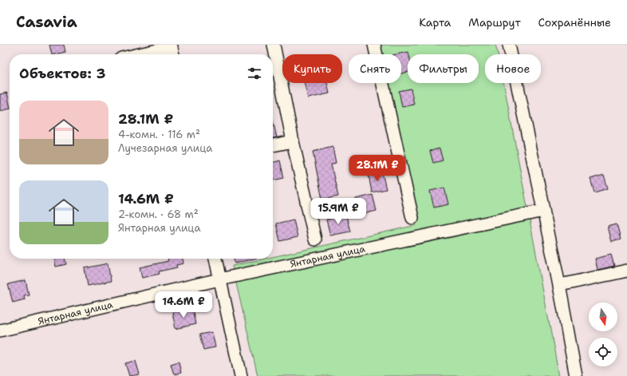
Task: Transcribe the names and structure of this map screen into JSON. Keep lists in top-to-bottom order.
{
  "streets": {
    "street": ["Янтарная улица"]
  },
  "north": "bottom",
  "page": {
    "header": "Casavia",
    "nav": ["Карта", "Маршрут", "Сохранённые"],
    "chip": [
      "Купить",
      "Снять",
      "Фильтры",
      "Новое"
    ],
    "heading": "Объектов: 3",
    "list": [
      {
        "name": "28.1M ₽",
        "note": "4-комн. · 116 m² · Лучезарная улица"
      },
      {
        "name": "14.6M ₽",
        "note": "2-комн. · 68 m² · Янтарная улица"
      }
    ],
    "price": ["28.1M ₽", "15.9M ₽", "14.6M ₽"]
  }
}
